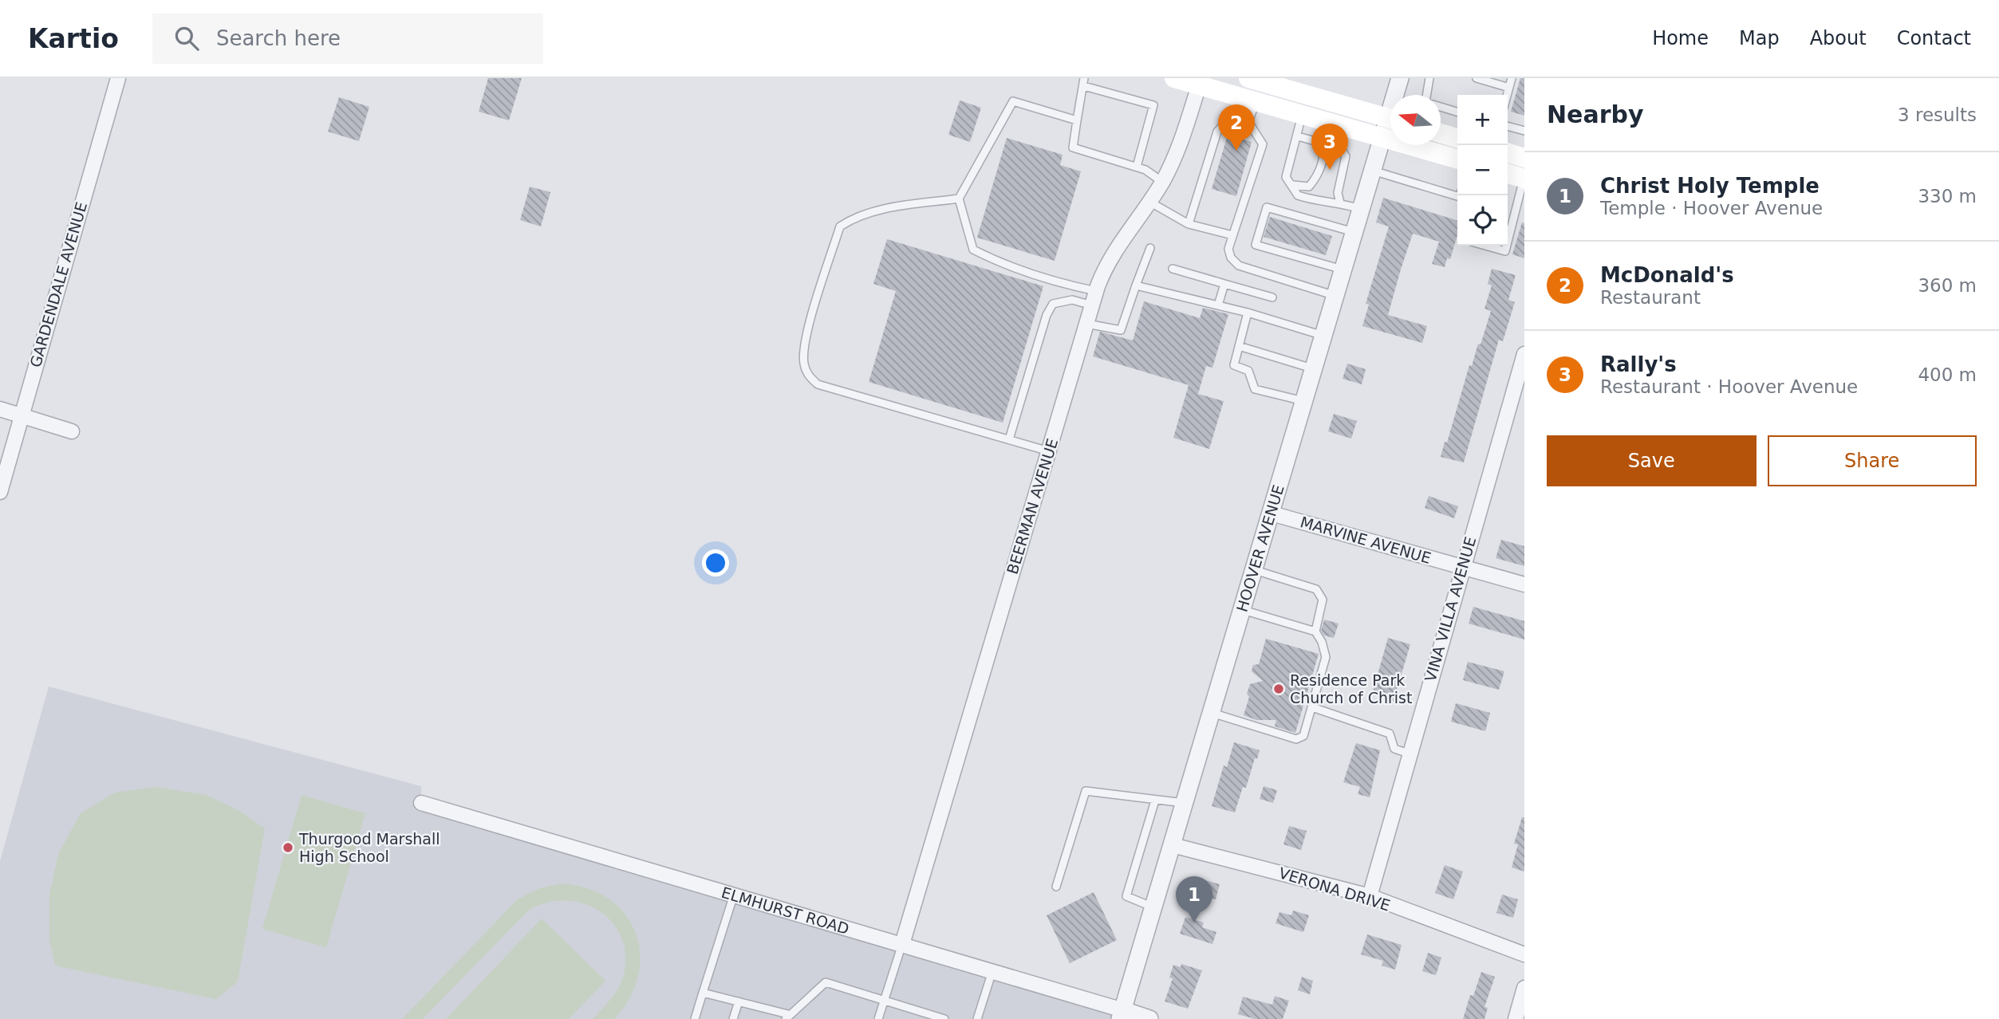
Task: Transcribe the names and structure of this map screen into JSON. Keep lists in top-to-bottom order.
{
  "streets": {
    "street": [
      "GARDENDALE AVENUE",
      "BEERMAN AVENUE",
      "MARVINE AVENUE",
      "HOOVER AVENUE",
      "VINA VILLA AVENUE",
      "VERONA DRIVE",
      "ELMHURST ROAD"
    ]
  },
  "crossings": [
    ["BEERMAN AVENUE", "ELMHURST ROAD"],
    ["MARVINE AVENUE", "HOOVER AVENUE"],
    ["MARVINE AVENUE", "VINA VILLA AVENUE"],
    ["HOOVER AVENUE", "VERONA DRIVE"],
    ["HOOVER AVENUE", "ELMHURST ROAD"],
    ["VINA VILLA AVENUE", "VERONA DRIVE"]
  ],
  "places": ["Residence Park Church of Christ", "Thurgood Marshall High School"],
  "north": "left",
  "page": {
    "header": "Kartio",
    "search": "Search here",
    "nav": [
      "Home",
      "Map",
      "About",
      "Contact"
    ],
    "heading": ["Nearby", "3 results"],
    "map_buttons": ["+", "−"],
    "pins": ["2", "3", "1"],
    "list": [
      {
        "mark": "1",
        "name": "Christ Holy Temple",
        "note": "Temple · Hoover Avenue",
        "value": "330 m"
      },
      {
        "mark": "2",
        "name": "McDonald's",
        "note": "Restaurant",
        "value": "360 m"
      },
      {
        "mark": "3",
        "name": "Rally's",
        "note": "Restaurant · Hoover Avenue",
        "value": "400 m"
      }
    ],
    "buttons": ["Save", "Share"]
  }
}
